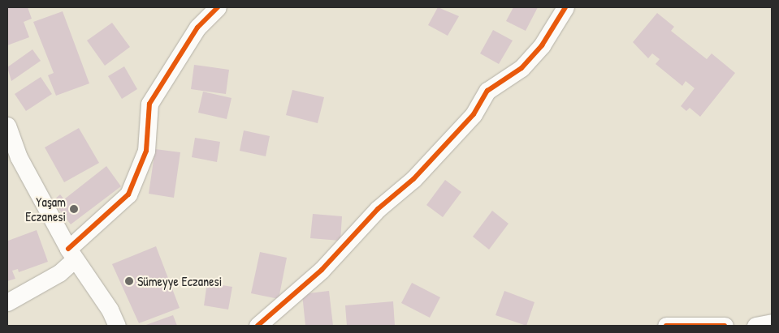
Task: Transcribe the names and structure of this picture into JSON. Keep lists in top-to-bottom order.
{
  "places": ["Yaşam Eczanesi", "Sümeyye Eczanesi"]
}
